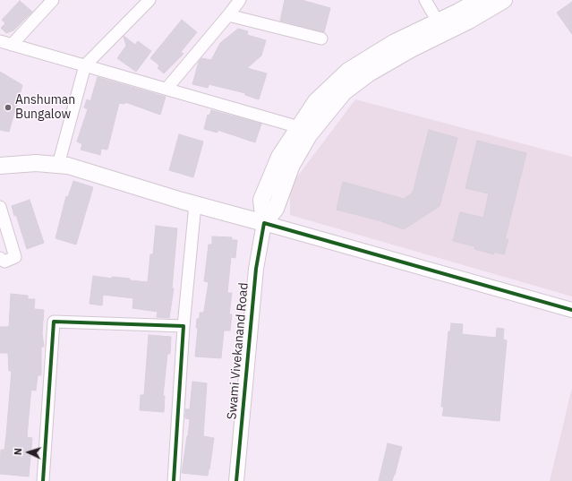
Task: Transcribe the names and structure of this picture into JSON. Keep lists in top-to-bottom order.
{
  "streets": {
    "main road": ["Swami Vivekanand Road"]
  },
  "places": ["Anshuman Bungalow"],
  "north": "left"
}
